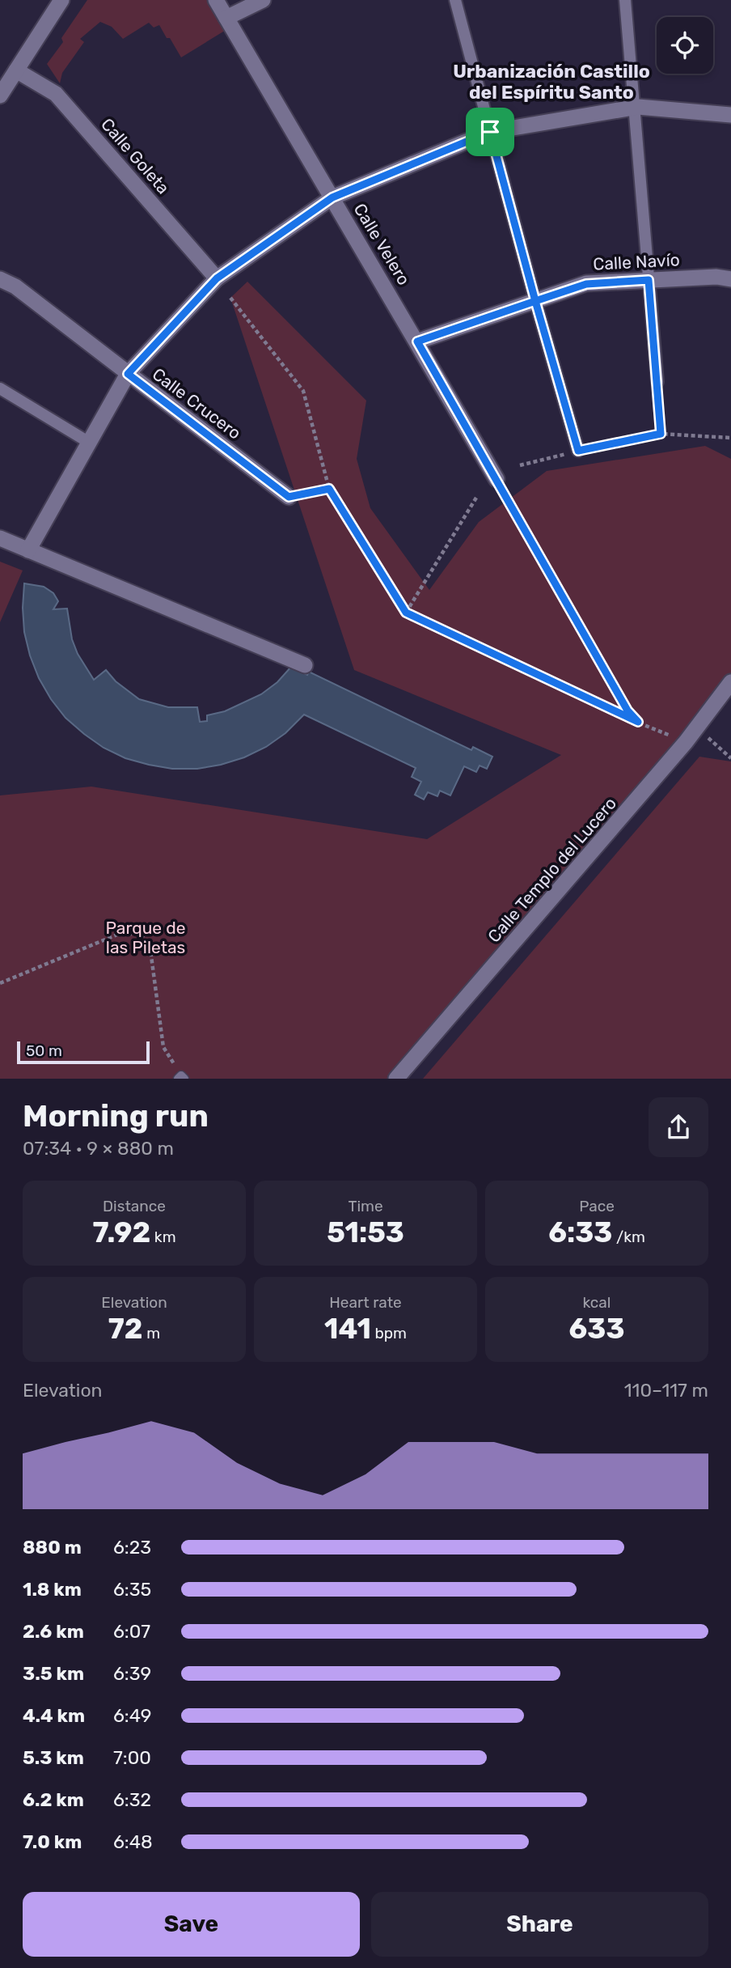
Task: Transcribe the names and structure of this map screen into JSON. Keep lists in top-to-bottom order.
{
  "streets": {
    "street": [
      "Calle Goleta",
      "Calle Velero",
      "Calle Navío",
      "Calle Crucero",
      "Calle Templo del Lucero"
    ]
  },
  "crossings": [
    ["Calle Velero", "Calle Navío"]
  ],
  "districts": ["Urbanización Castillo del Espíritu Santo"],
  "parks": ["Parque de las Piletas"],
  "scale_bar": "50 m",
  "page": {
    "scale": "50 m",
    "heading": ["Morning run", "07:34 · 9 × 880 m"],
    "stats": [
      ["Distance", "7.92 km"],
      ["Time", "51:53"],
      ["Pace", "6:33 /km"],
      ["Elevation", "72 m"],
      ["Heart rate", "141 bpm"],
      ["kcal", "633"]
    ],
    "chart": ["Elevation", "110–117 m"],
    "list": [
      {
        "name": "880 m",
        "note": "6:23"
      },
      {
        "name": "1.8 km",
        "note": "6:35"
      },
      {
        "name": "2.6 km",
        "note": "6:07"
      },
      {
        "name": "3.5 km",
        "note": "6:39"
      },
      {
        "name": "4.4 km",
        "note": "6:49"
      },
      {
        "name": "5.3 km",
        "note": "7:00"
      },
      {
        "name": "6.2 km",
        "note": "6:32"
      },
      {
        "name": "7.0 km",
        "note": "6:48"
      }
    ],
    "buttons": ["Save", "Share"]
  }
}
